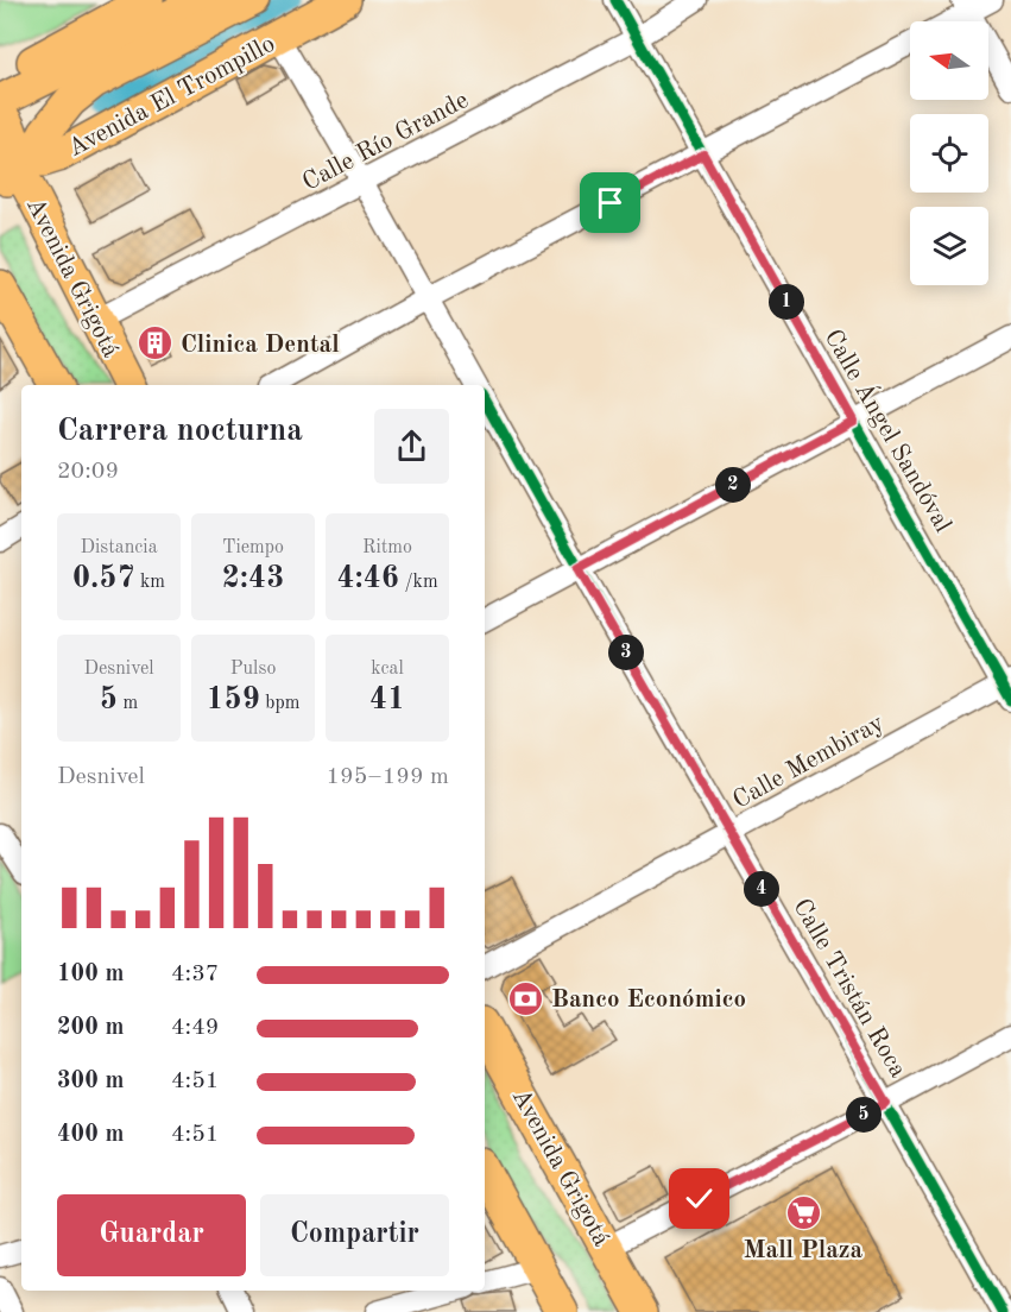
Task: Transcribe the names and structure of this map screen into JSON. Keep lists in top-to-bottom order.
{
  "streets": {
    "main road": ["Avenida El Trompillo", "Avenida Grigotá"],
    "street": [
      "Calle Río Grande",
      "Calle Ángel Sandóval",
      "Calle Membiray",
      "Calle Tristán Roca"
    ]
  },
  "crossings": [
    ["Avenida El Trompillo", "Avenida Grigotá"],
    ["Calle Río Grande", "Avenida Grigotá"],
    ["Calle Río Grande", "Calle Ángel Sandóval"],
    ["Calle Ángel Sandóval", "Calle Membiray"],
    ["Calle Membiray", "Calle Tristán Roca"]
  ],
  "places": {
    "building": ["Clinica Dental"],
    "bank": ["Banco Económico"],
    "supermarket": ["Mall Plaza"]
  },
  "north": "left",
  "page": {
    "pins": [
      "1",
      "2",
      "3",
      "4",
      "5"
    ],
    "heading": ["Carrera nocturna", "20:09"],
    "stats": [
      ["Distancia", "0.57 km"],
      ["Tiempo", "2:43"],
      ["Ritmo", "4:46 /km"],
      ["Desnivel", "5 m"],
      ["Pulso", "159 bpm"],
      ["kcal", "41"]
    ],
    "chart": ["Desnivel", "195–199 m"],
    "list": [
      {
        "name": "100 m",
        "note": "4:37"
      },
      {
        "name": "200 m",
        "note": "4:49"
      },
      {
        "name": "300 m",
        "note": "4:51"
      },
      {
        "name": "400 m",
        "note": "4:51"
      }
    ],
    "buttons": ["Guardar", "Compartir"]
  }
}
